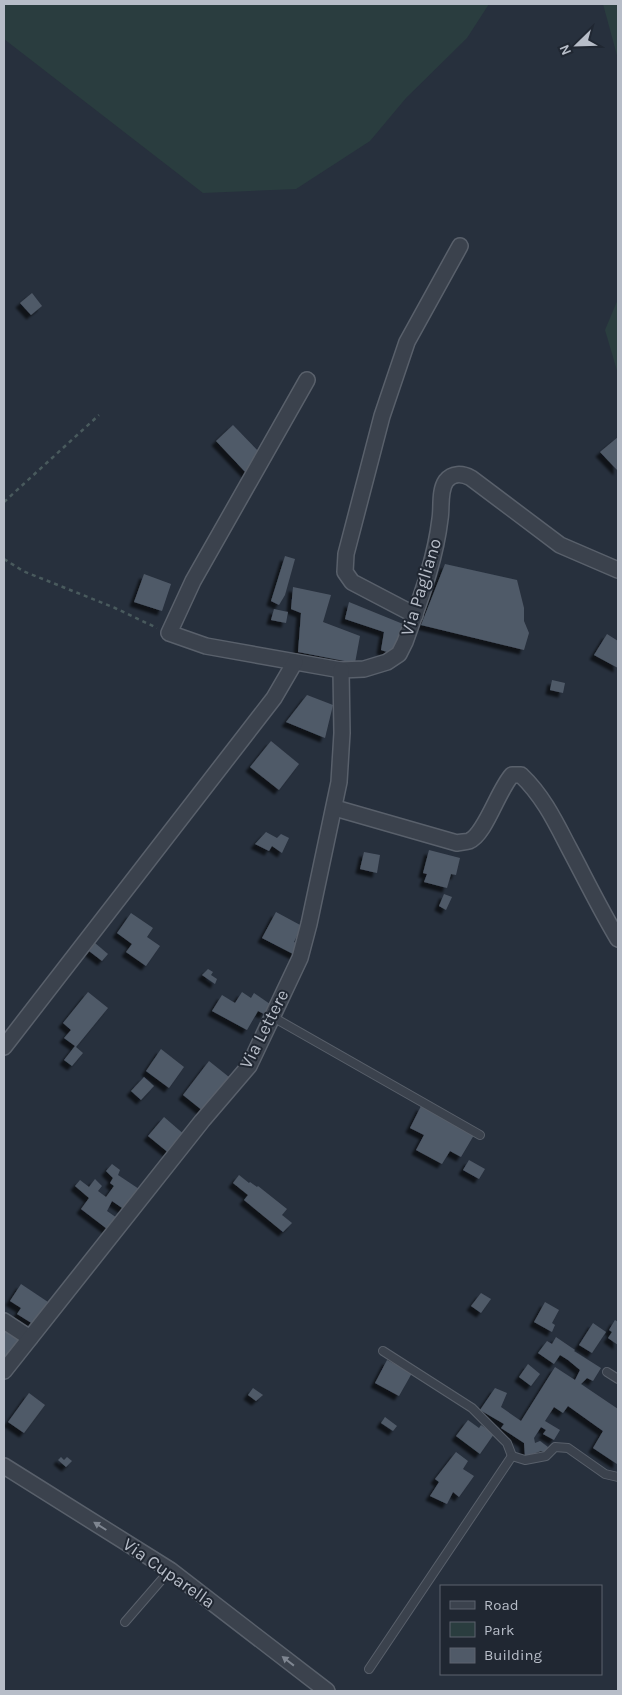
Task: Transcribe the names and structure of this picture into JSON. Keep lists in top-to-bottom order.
{
  "streets": {
    "street": ["Via Pagliano", "Via Lettere", "Via Cuparella"]
  },
  "crossings": [
    ["Via Pagliano", "Via Lettere"]
  ],
  "one_way": ["Via Cuparella"],
  "legend": ["Road", "Park", "Building"],
  "north": "bottom left"
}
